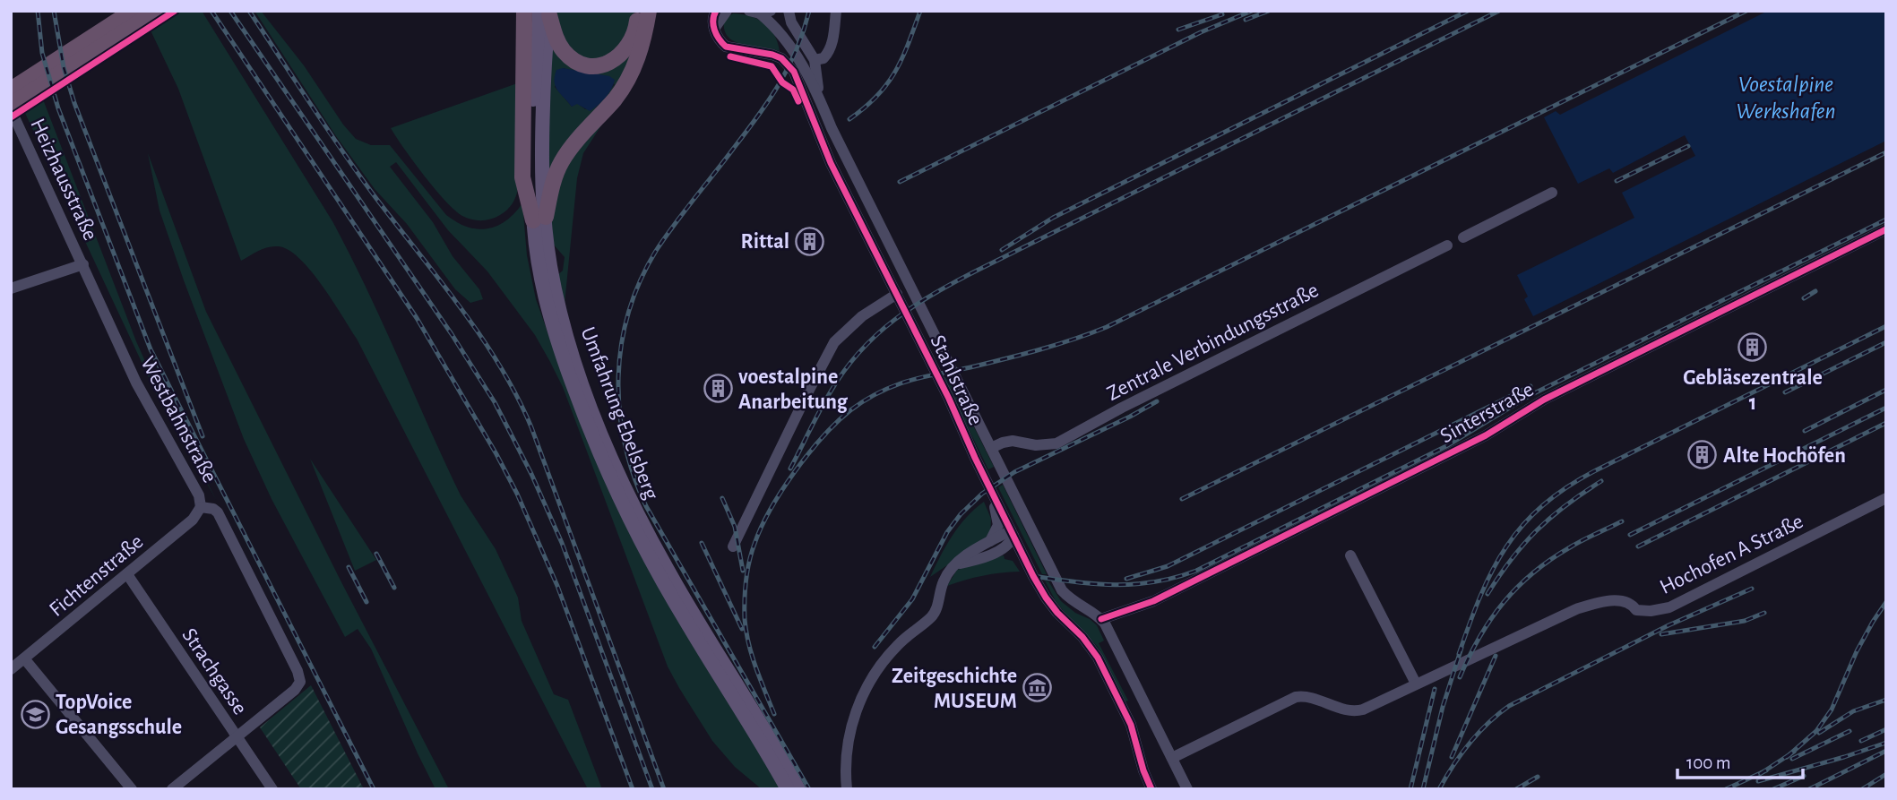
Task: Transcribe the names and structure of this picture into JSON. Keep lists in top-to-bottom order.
{
  "streets": {
    "main road": ["Umfahrung Ebelsberg"],
    "street": [
      "Heizhausstraße",
      "Zentrale Verbindungsstraße",
      "Stahlstraße",
      "Sinterstraße",
      "Westbahnstraße",
      "Hochofen A Straße",
      "Fichtenstraße",
      "Strachgasse"
    ]
  },
  "crossings": [
    ["Heizhausstraße", "Westbahnstraße"],
    ["Westbahnstraße", "Fichtenstraße"],
    ["Westbahnstraße", "Strachgasse"],
    ["Fichtenstraße", "Strachgasse"]
  ],
  "water": ["Voestalpine Werkshafen"],
  "places": {
    "building": [
      "Rittal",
      "Gebläsezentrale 1",
      "voestalpine Anarbeitung",
      "Alte Hochöfen"
    ],
    "museum": ["Zeitgeschichte MUSEUM"],
    "school or university": ["TopVoice Gesangsschule"]
  },
  "scale_bar": "100 m"
}
